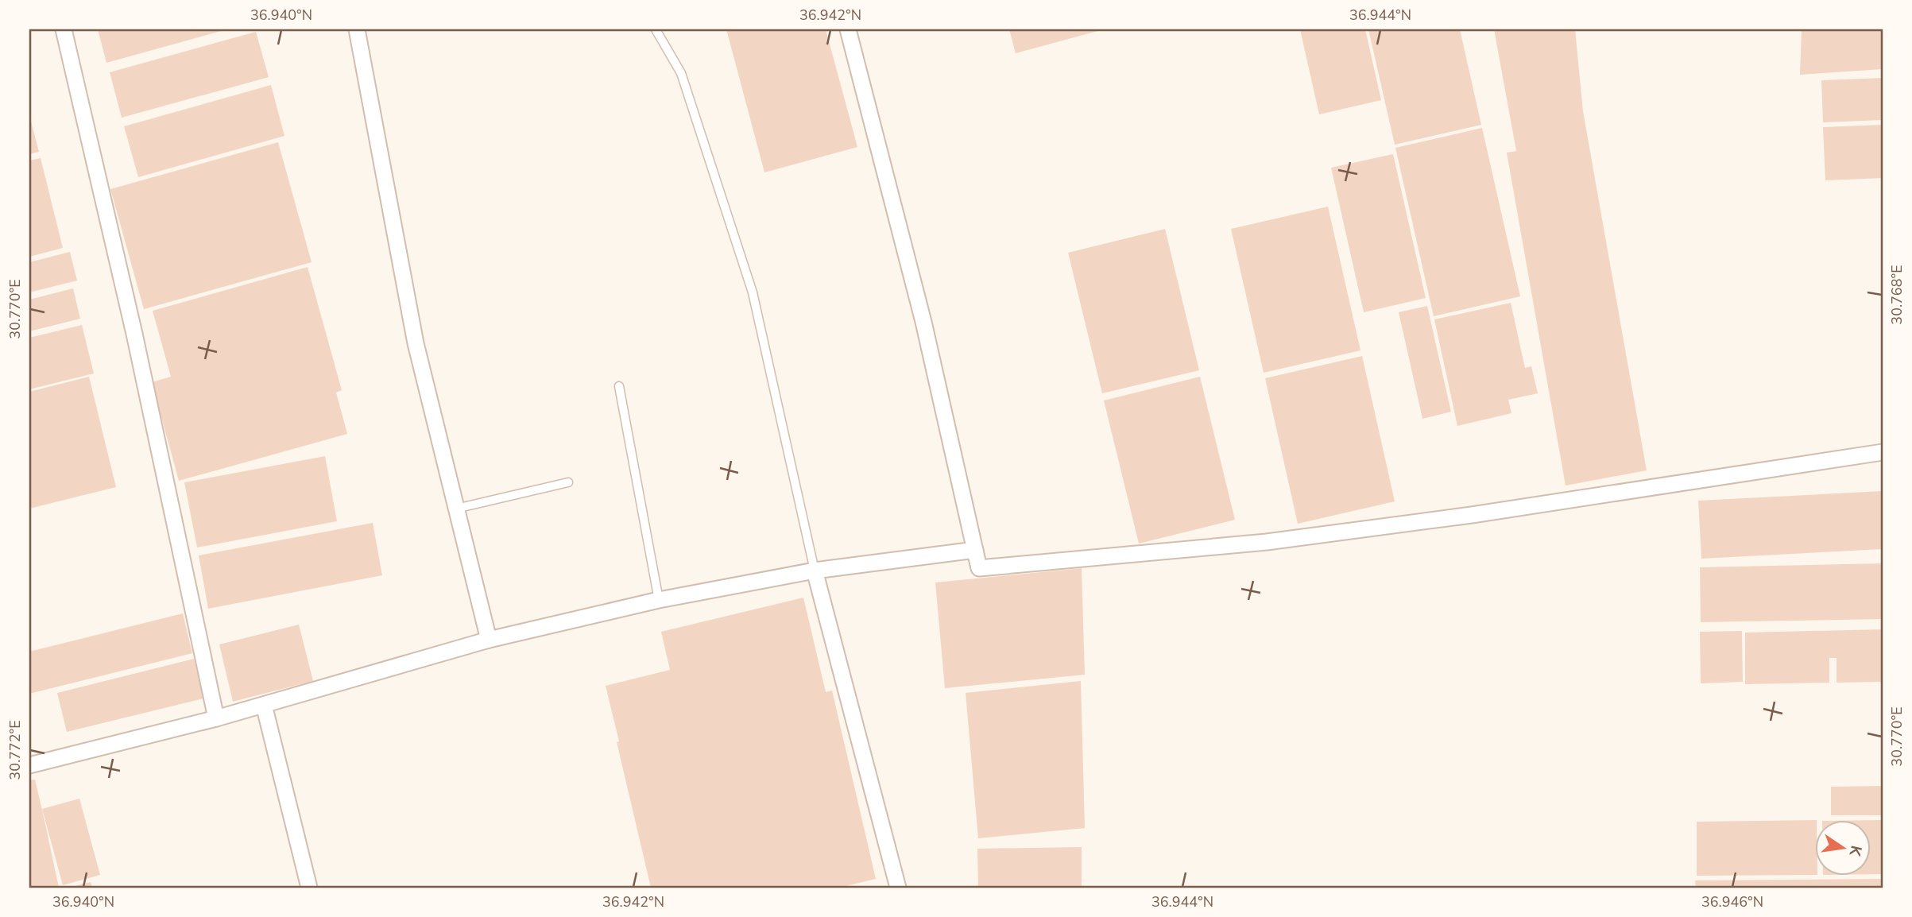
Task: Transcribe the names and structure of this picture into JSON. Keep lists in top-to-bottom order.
{
  "north": "right",
  "coordinates": [
    "36.940°N",
    "36.942°N",
    "36.944°N",
    "30.768°E",
    "30.770°E",
    "30.772°E",
    "36.946°N"
  ]
}
